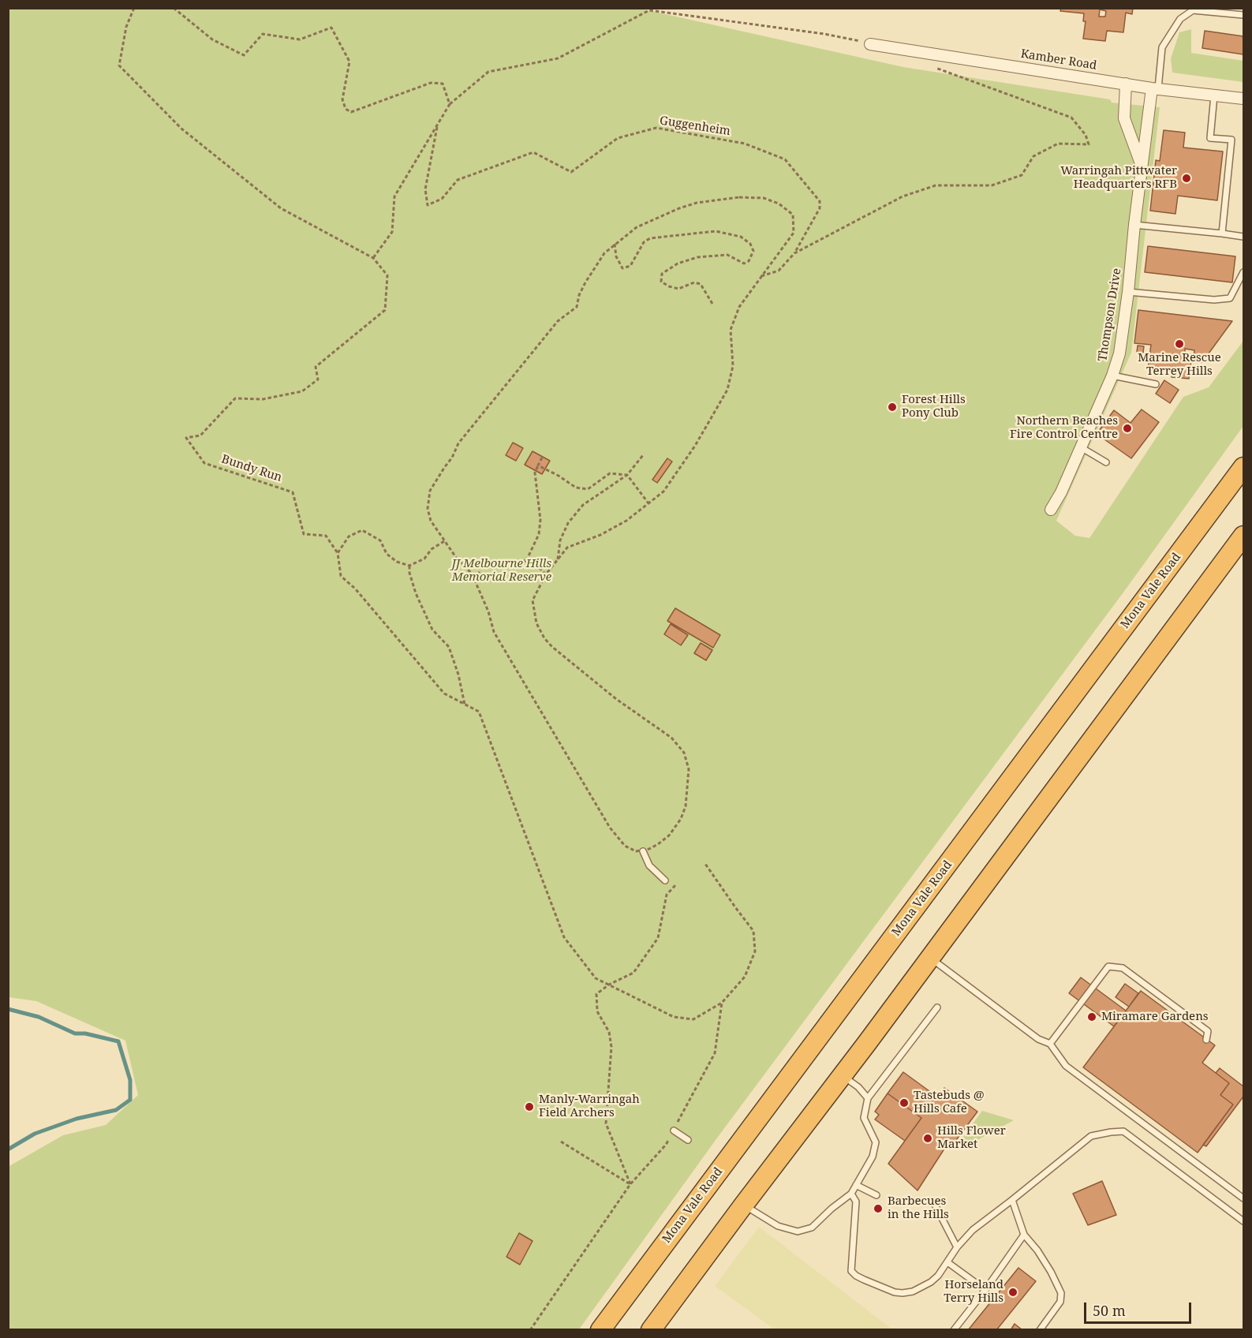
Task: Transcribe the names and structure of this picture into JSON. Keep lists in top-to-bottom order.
{
  "streets": {
    "highway": ["Mona Vale Road"],
    "street": ["Kamber Road", "Thompson Drive"],
    "path": ["Guggenheim", "Bundy Run"]
  },
  "crossings": [
    ["Kamber Road", "Thompson Drive"]
  ],
  "parks": ["JJ Melbourne Hills Memorial Reserve"],
  "places": [
    "Warringah Pittwater Headquarters RFB",
    "Marine Rescue Terrey Hills",
    "Forest Hills Pony Club",
    "Northern Beaches Fire Control Centre",
    "Miramare Gardens",
    "Tastebuds @ Hills Cafe",
    "Manly-Warringah Field Archers",
    "Hills Flower Market",
    "Barbecues in the Hills",
    "Horseland Terry Hills"
  ],
  "scale_bar": "50 m"
}
